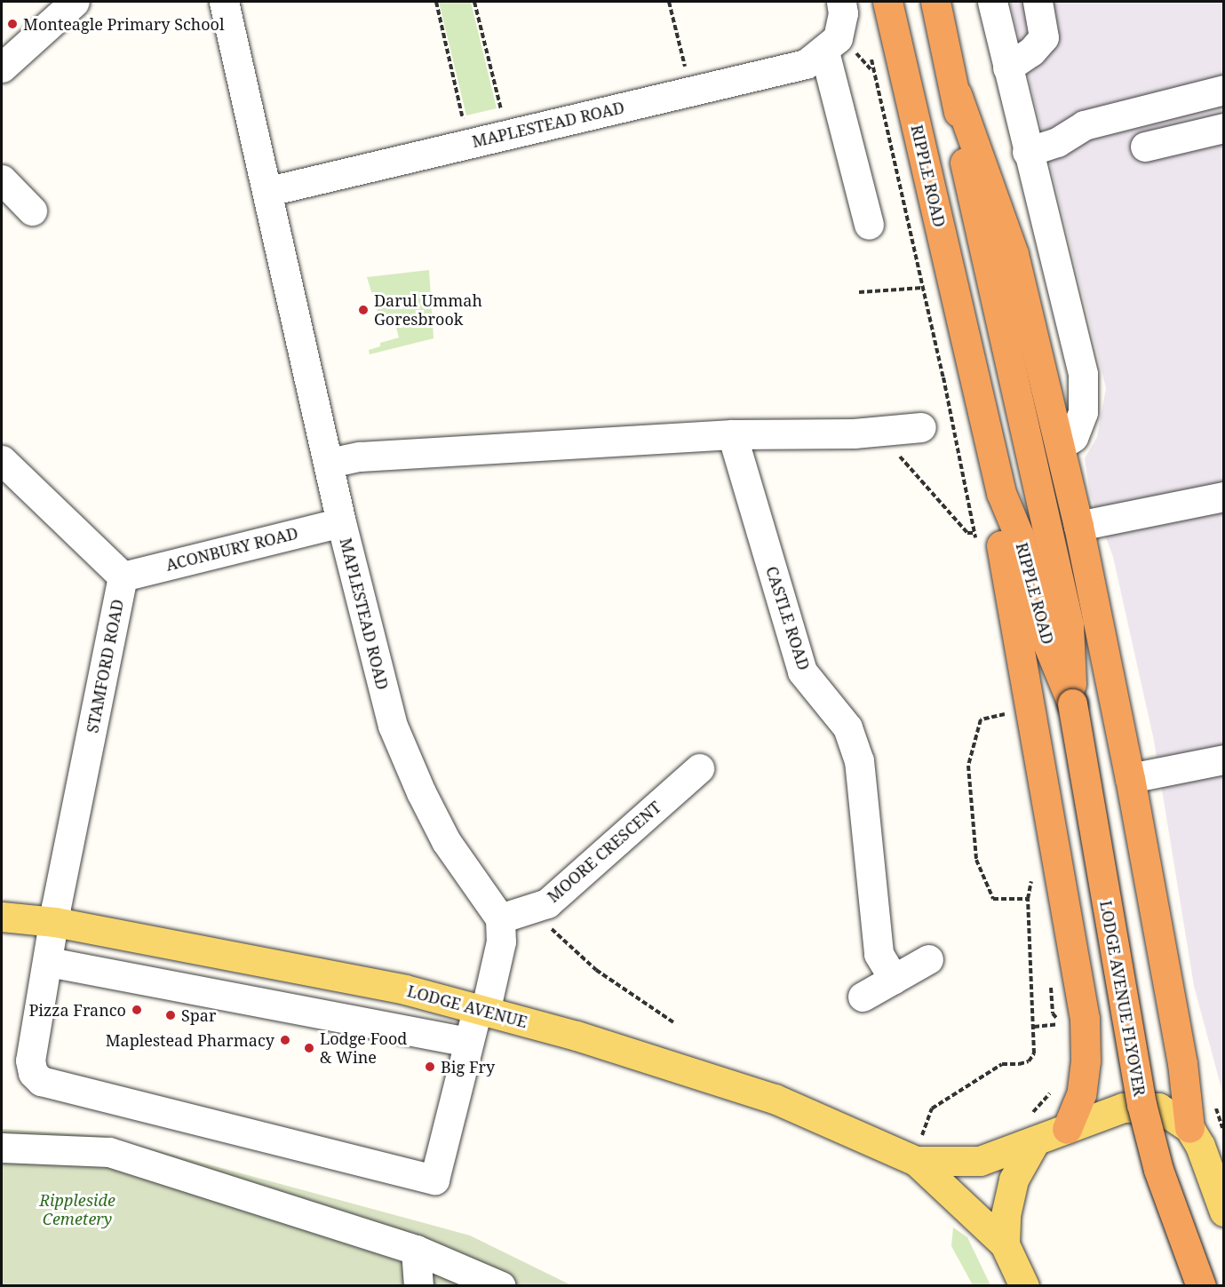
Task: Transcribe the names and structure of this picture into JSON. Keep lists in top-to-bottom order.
{
  "streets": {
    "highway": ["RIPPLE ROAD", "LODGE AVENUE FLYOVER"],
    "main road": ["LODGE AVENUE"],
    "street": [
      "MAPLESTEAD ROAD",
      "ACONBURY ROAD",
      "CASTLE ROAD",
      "STAMFORD ROAD",
      "MOORE CRESCENT"
    ]
  },
  "crossings": [
    ["MAPLESTEAD ROAD", "ACONBURY ROAD"],
    ["MAPLESTEAD ROAD", "MOORE CRESCENT"],
    ["RIPPLE ROAD", "LODGE AVENUE FLYOVER"],
    ["ACONBURY ROAD", "STAMFORD ROAD"],
    ["STAMFORD ROAD", "LODGE AVENUE"]
  ],
  "parks": ["Rippleside Cemetery"],
  "places": [
    "Monteagle Primary School",
    "Darul Ummah Goresbrook",
    "Pizza Franco",
    "Spar",
    "Maplestead Pharmacy",
    "Lodge Food & Wine",
    "Big Fry"
  ]
}
